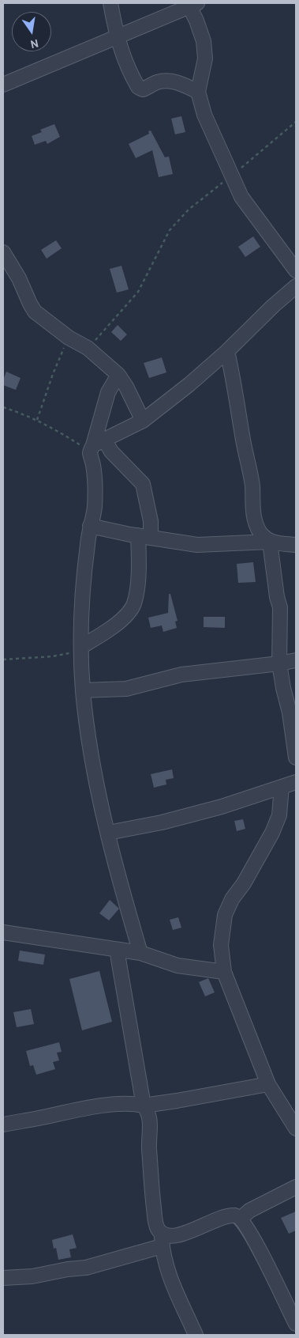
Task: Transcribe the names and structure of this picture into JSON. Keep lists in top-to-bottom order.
{
  "north": "bottom"
}
